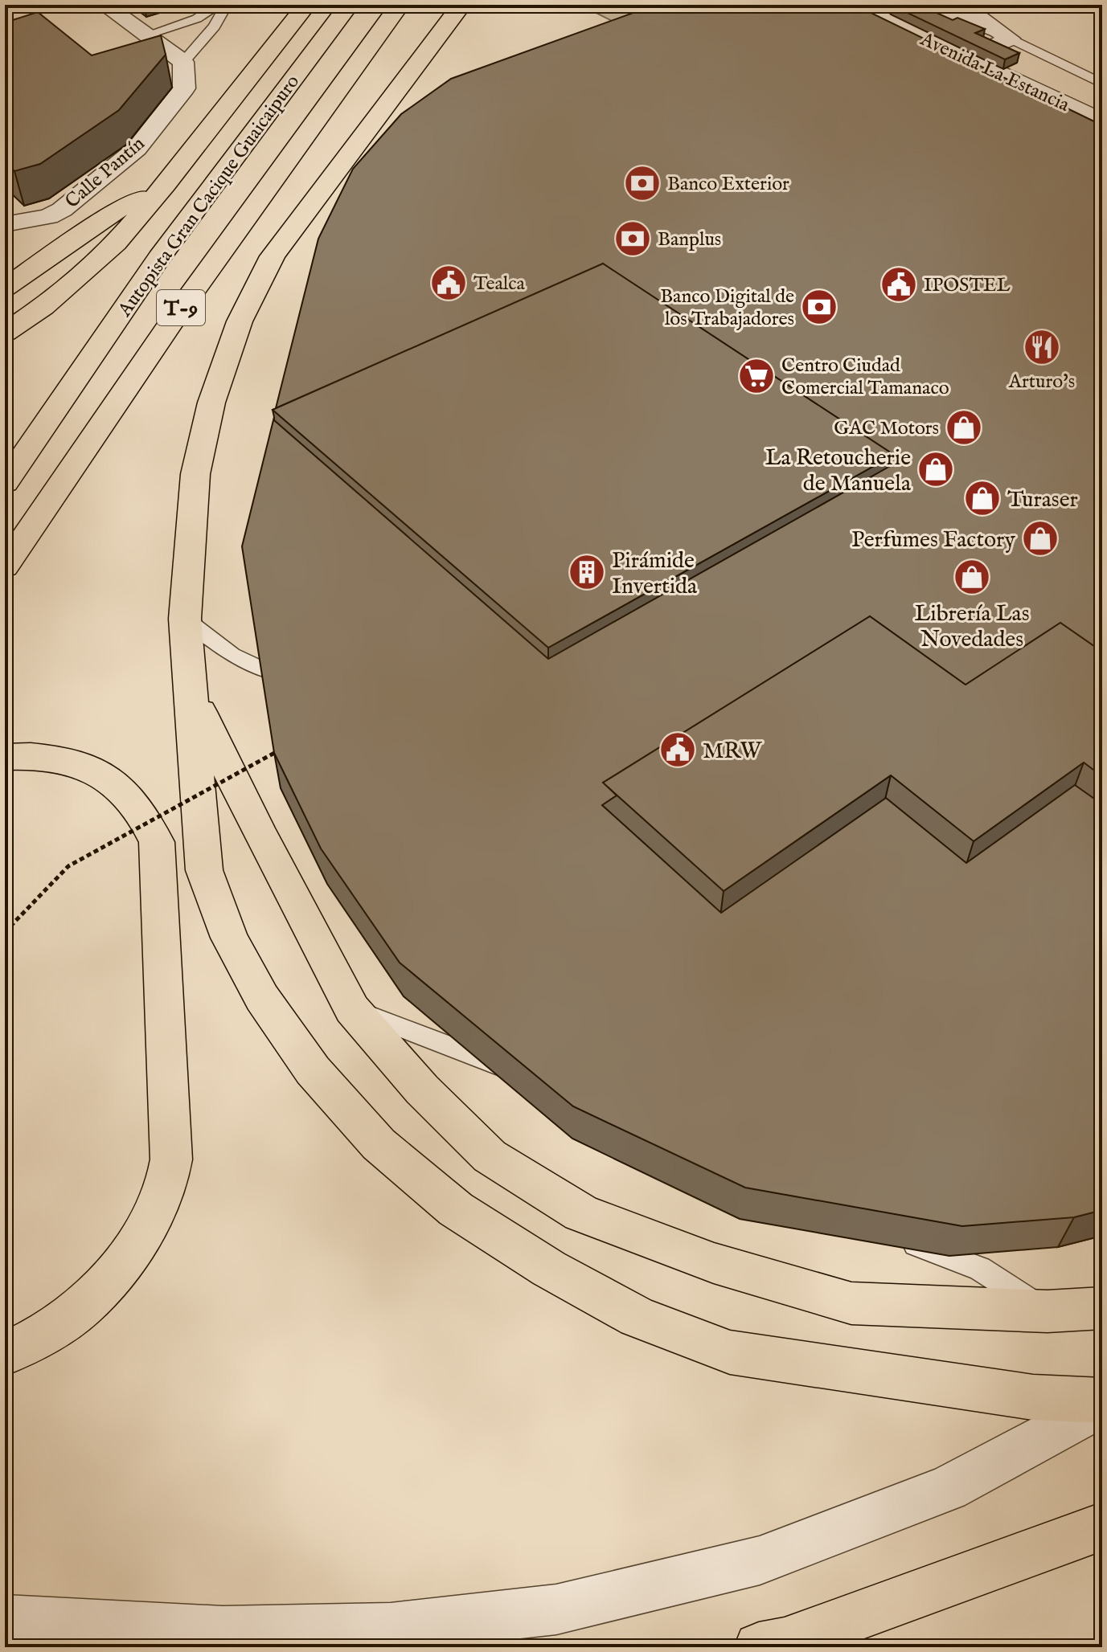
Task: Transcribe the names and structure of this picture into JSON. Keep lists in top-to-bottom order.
{
  "streets": {
    "highway": ["Autopista Gran Cacique Guaicaipuro", "T-9"],
    "street": ["Avenida La Estancia", "Calle Pantín"]
  },
  "places": {
    "bank": ["Banco Exterior", "Banplus", "Banco Digital de los Trabajadores"],
    "public building": ["Tealca", "IPOSTEL", "MRW"],
    "restaurant": ["Arturo's"],
    "supermarket": ["Centro Ciudad Comercial Tamanaco"],
    "shop": [
      "GAC Motors",
      "La Retoucherie de Manuela",
      "Turaser",
      "Perfumes Factory",
      "Librería Las Novedades"
    ],
    "building": ["Pirámide Invertida"]
  }
}
